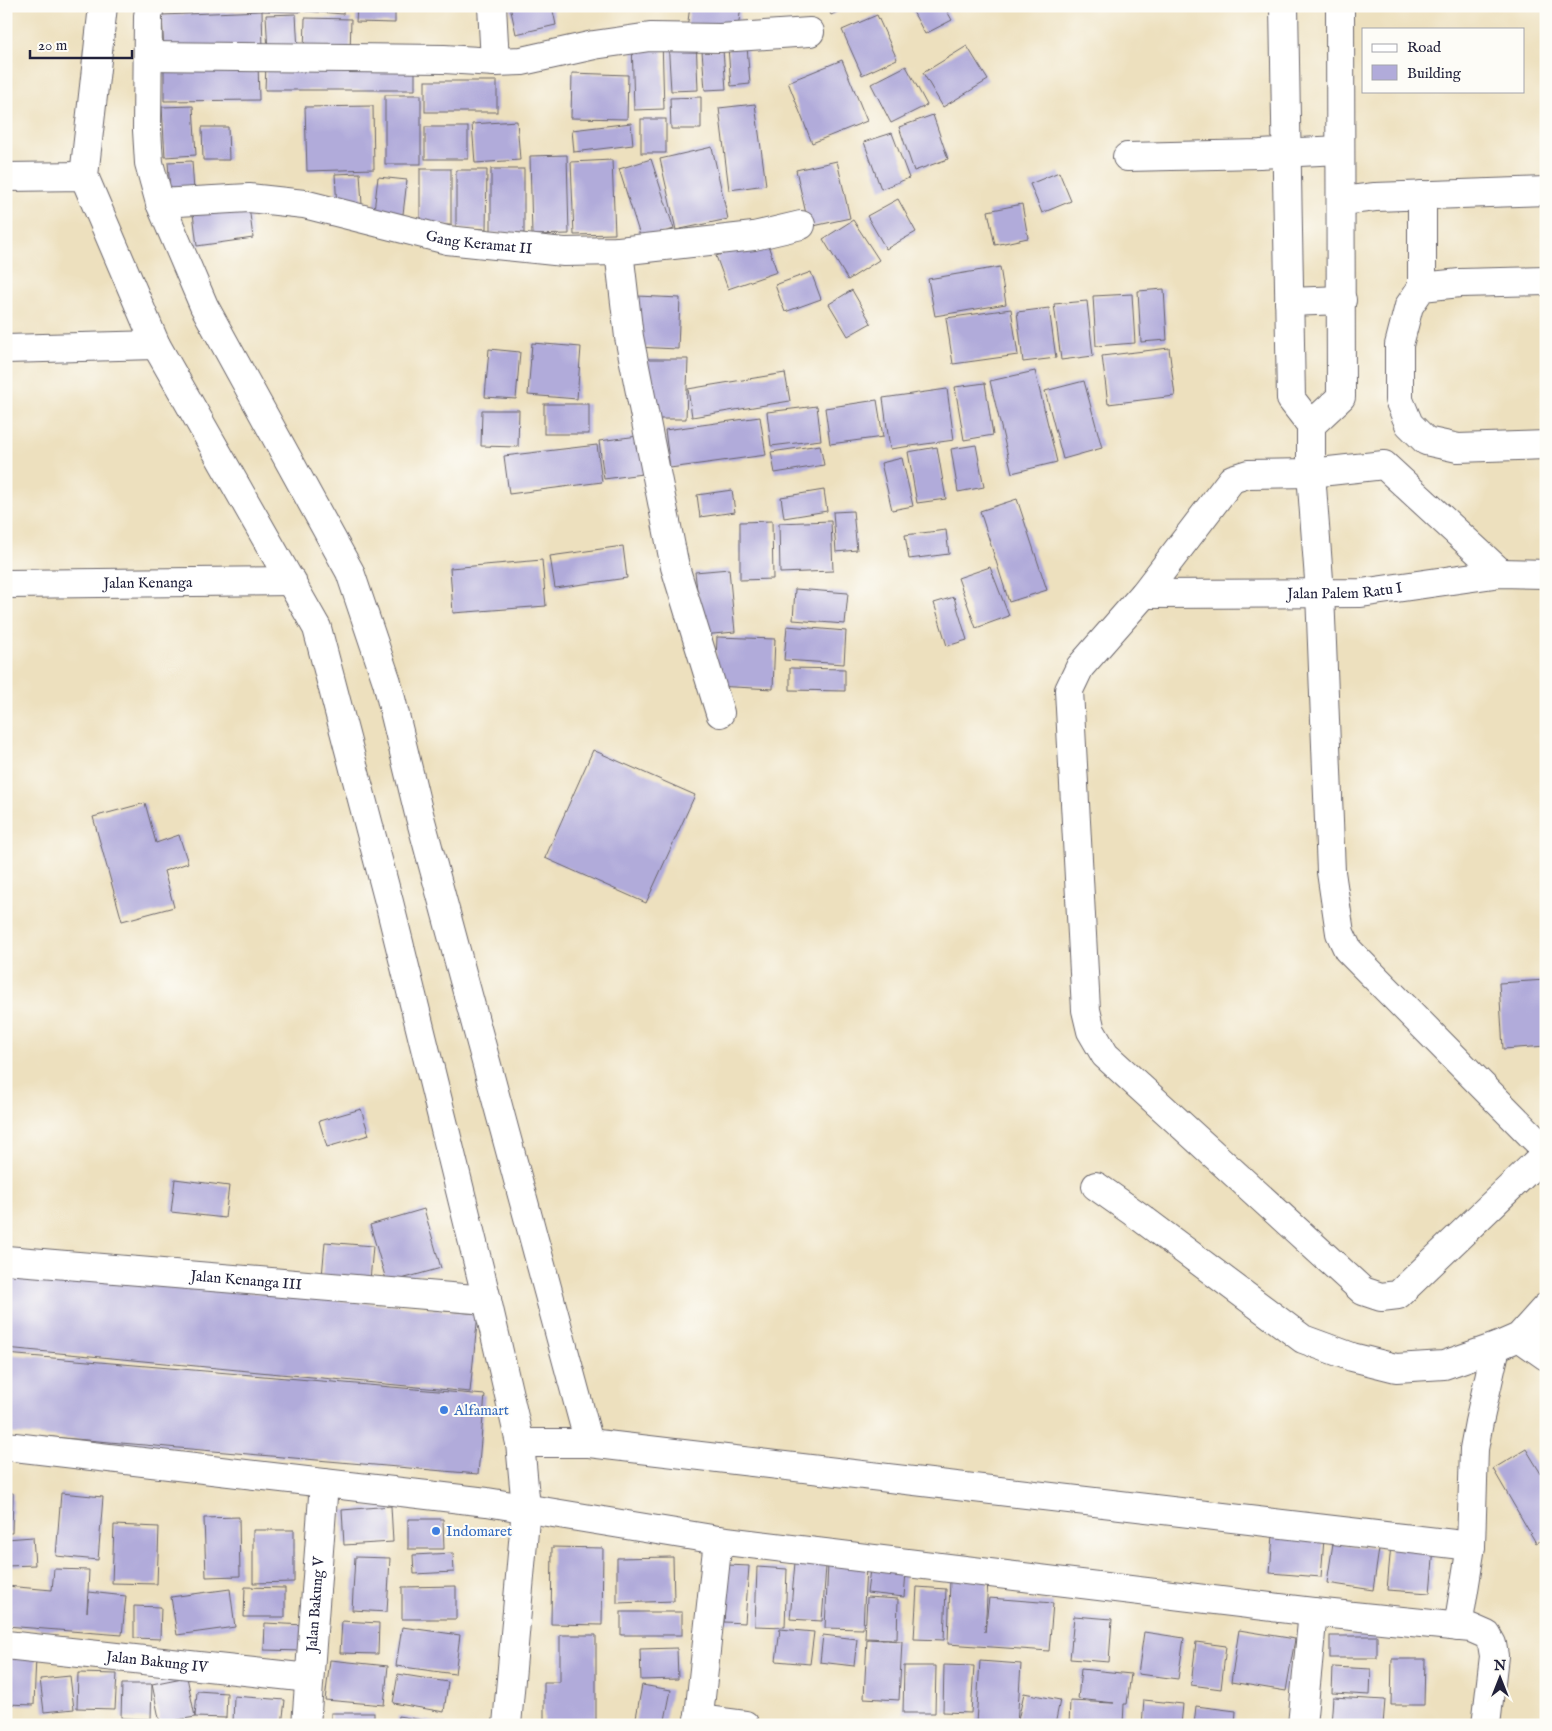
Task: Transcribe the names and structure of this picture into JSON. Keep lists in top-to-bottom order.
{
  "streets": {
    "street": [
      "Gang Keramat II",
      "Jalan Kenanga",
      "Jalan Palem Ratu I",
      "Jalan Kenanga III",
      "Jalan Bakung V",
      "Jalan Bakung IV"
    ]
  },
  "crossings": [
    ["Jalan Bakung V", "Jalan Bakung IV"]
  ],
  "places": ["Alfamart", "Indomaret"],
  "legend": ["Road", "Building"],
  "scale_bar": "20 m",
  "north": "top"
}
